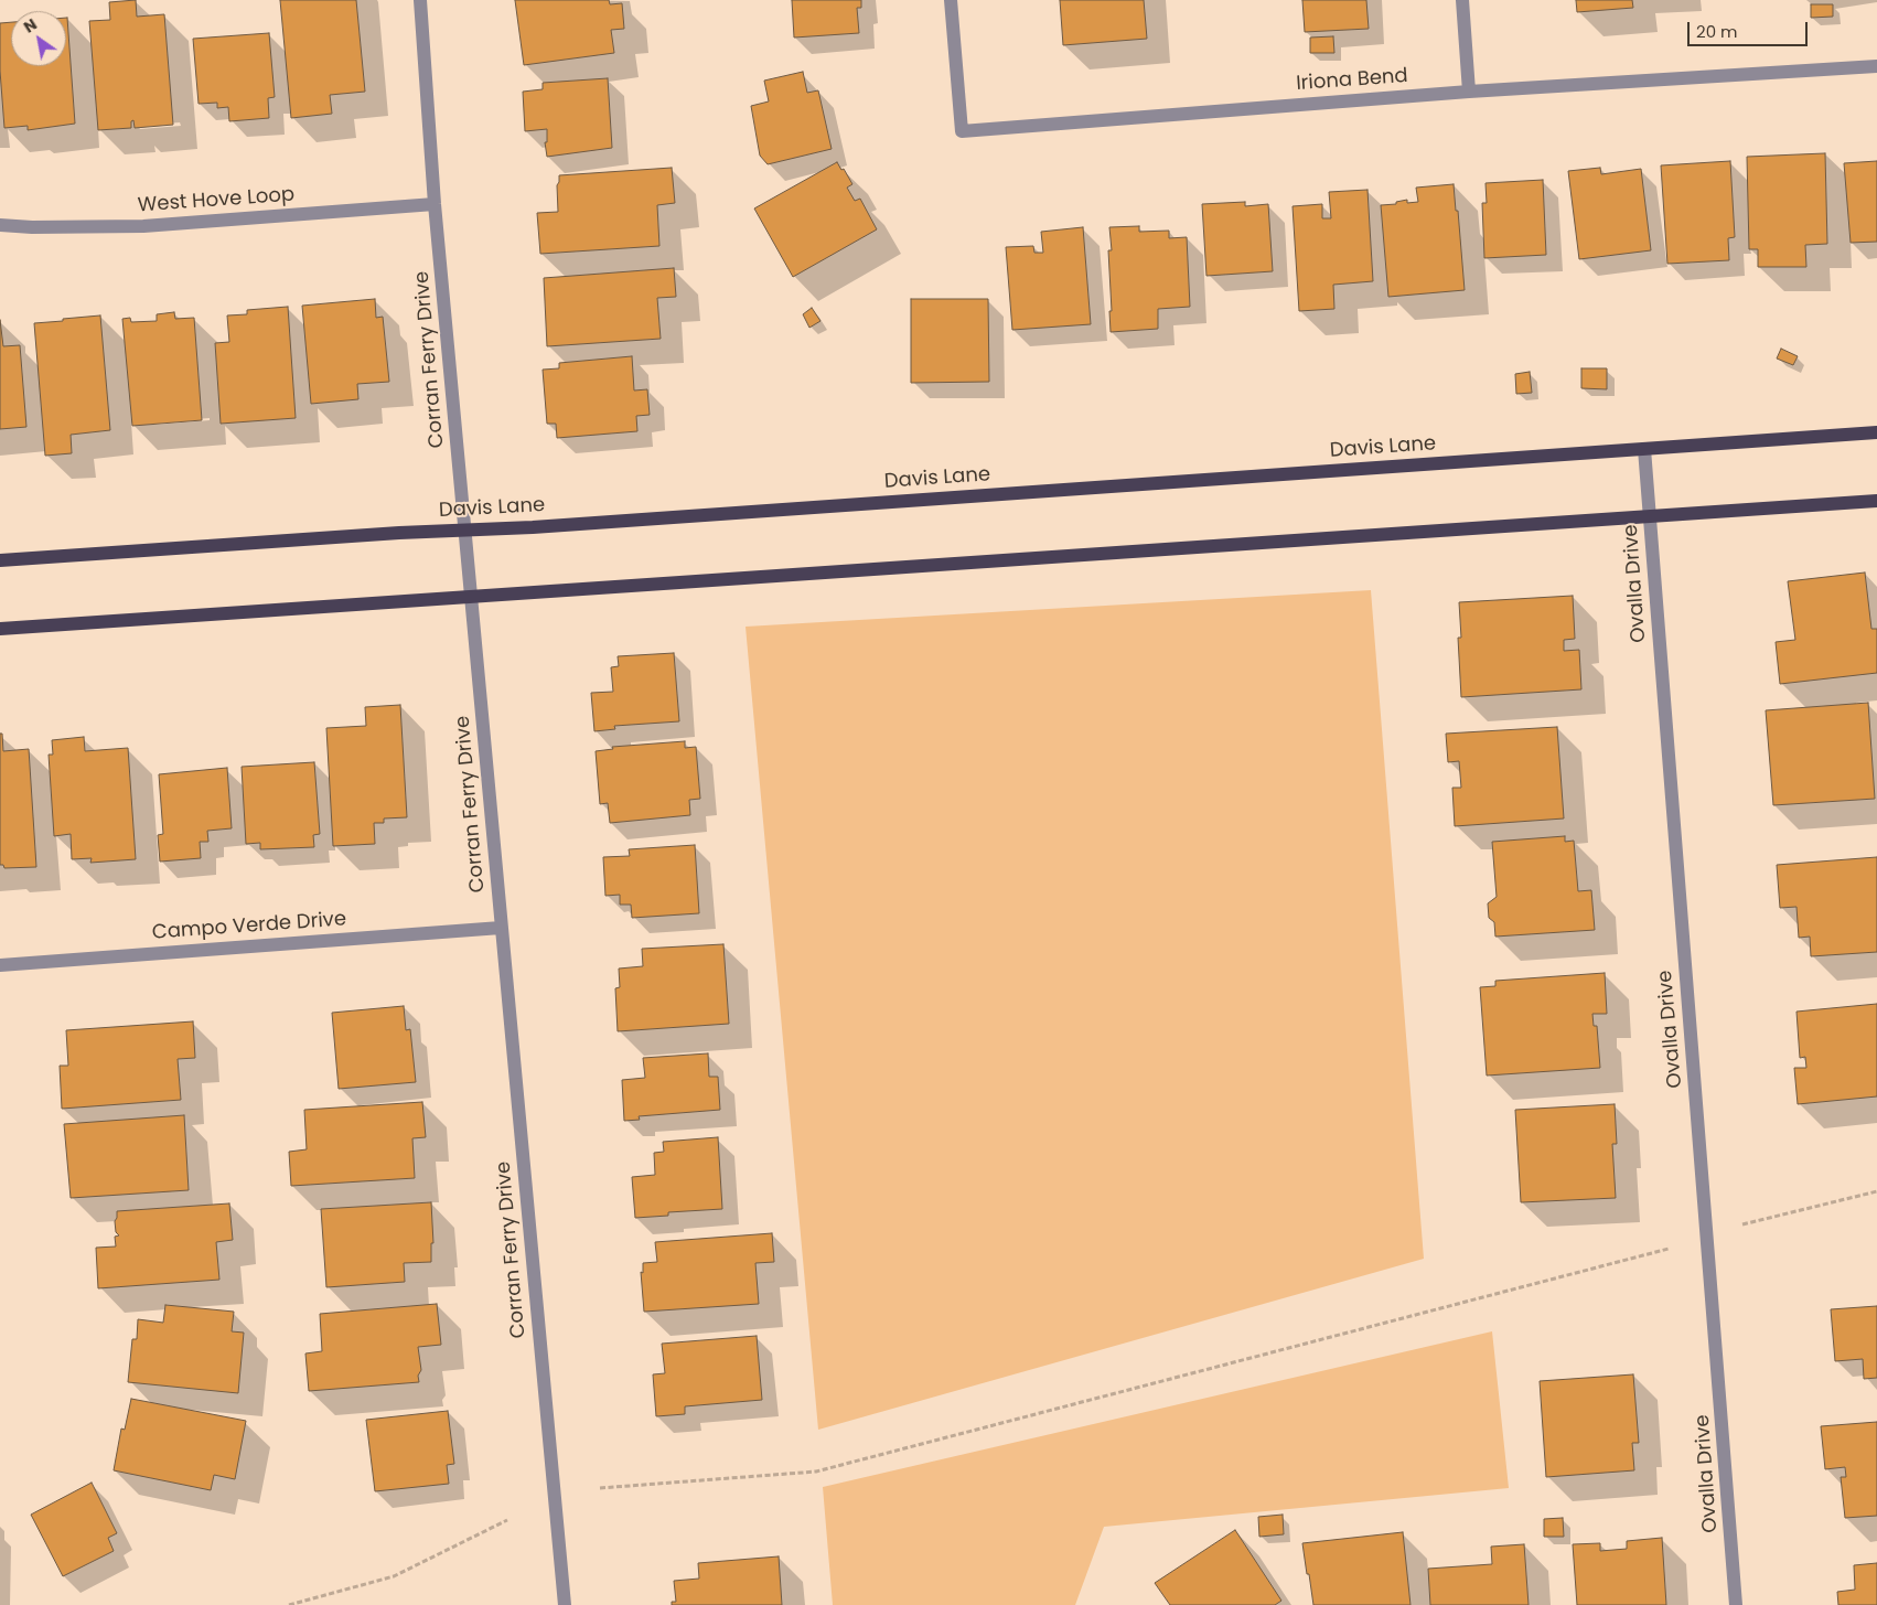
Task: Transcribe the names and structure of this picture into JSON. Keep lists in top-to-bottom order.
{
  "streets": {
    "main road": ["Davis Lane"],
    "street": [
      "Iriona Bend",
      "West Hove Loop",
      "Corran Ferry Drive",
      "Ovalla Drive",
      "Campo Verde Drive"
    ]
  },
  "crossings": [
    ["West Hove Loop", "Corran Ferry Drive"],
    ["Corran Ferry Drive", "Davis Lane"],
    ["Corran Ferry Drive", "Campo Verde Drive"],
    ["Davis Lane", "Ovalla Drive"]
  ],
  "scale_bar": "20 m",
  "north": "top left"
}
